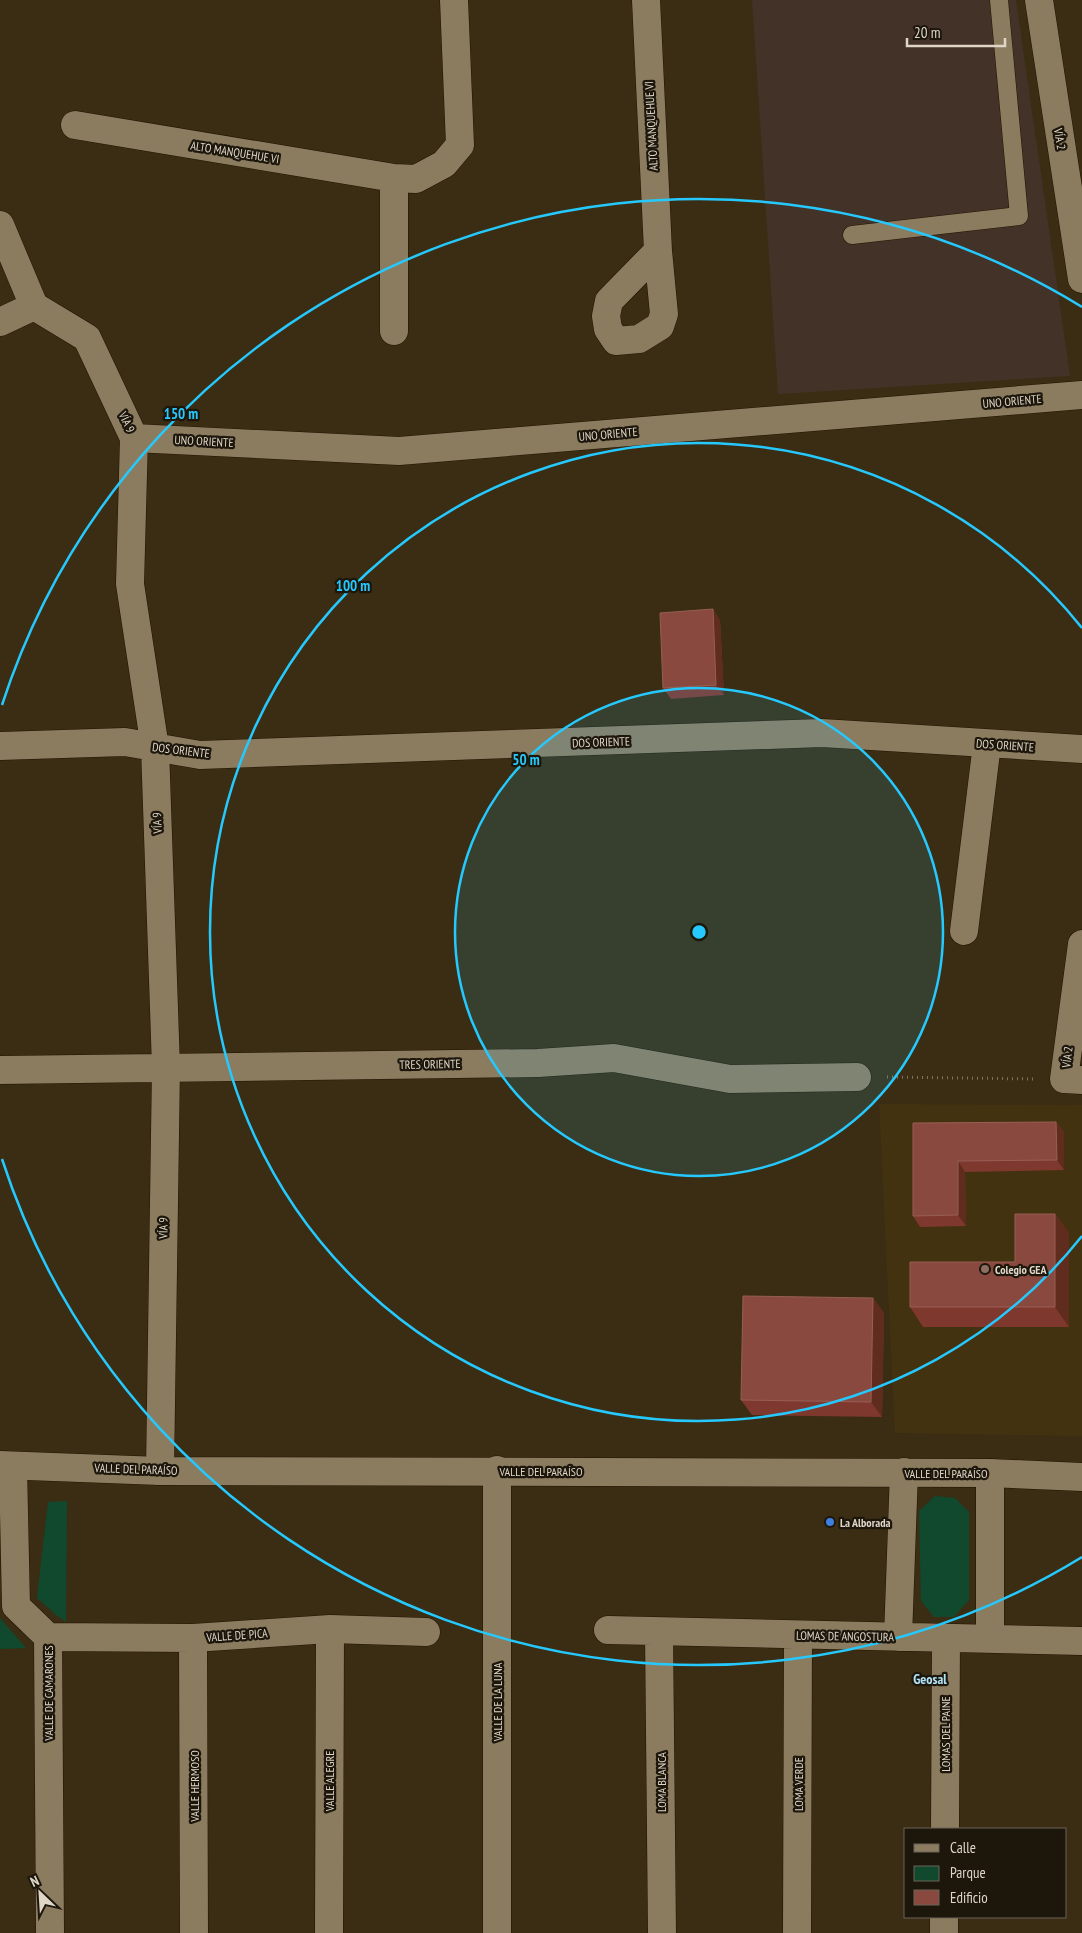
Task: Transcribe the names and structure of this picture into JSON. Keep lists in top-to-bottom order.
{
  "streets": {
    "street": [
      "ALTO MANQUEHUE VI",
      "VÍA 2",
      "UNO ORIENTE",
      "VÍA 9",
      "DOS ORIENTE",
      "TRES ORIENTE",
      "VALLE DEL PARAÍSO",
      "VALLE DE PICA",
      "LOMAS DE ANGOSTURA",
      "VALLE DE CAMARONES",
      "VALLE DE LA LUNA",
      "LOMAS DEL PAINE",
      "VALLE ALEGRE",
      "LOMA BLANCA",
      "LOMA VERDE",
      "VALLE HERMOSO"
    ]
  },
  "crossings": [
    ["UNO ORIENTE", "VÍA 9"],
    ["VÍA 9", "DOS ORIENTE"],
    ["VÍA 9", "TRES ORIENTE"],
    ["VÍA 9", "VALLE DEL PARAÍSO"],
    ["VALLE DEL PARAÍSO", "VALLE DE CAMARONES"],
    ["VALLE DEL PARAÍSO", "VALLE DE LA LUNA"],
    ["VALLE DE PICA", "VALLE DE CAMARONES"],
    ["VALLE DE PICA", "VALLE ALEGRE"],
    ["VALLE DE PICA", "VALLE HERMOSO"],
    ["LOMAS DE ANGOSTURA", "LOMAS DEL PAINE"],
    ["LOMAS DE ANGOSTURA", "LOMA BLANCA"],
    ["LOMAS DE ANGOSTURA", "LOMA VERDE"]
  ],
  "districts": ["Geosal"],
  "places": ["Colegio GEA", "La Alborada"],
  "legend": ["Calle", "Parque", "Edificio"],
  "scale_bar": "20 m",
  "north": "top left",
  "rings": ["150 m", "100 m", "50 m"]
}
